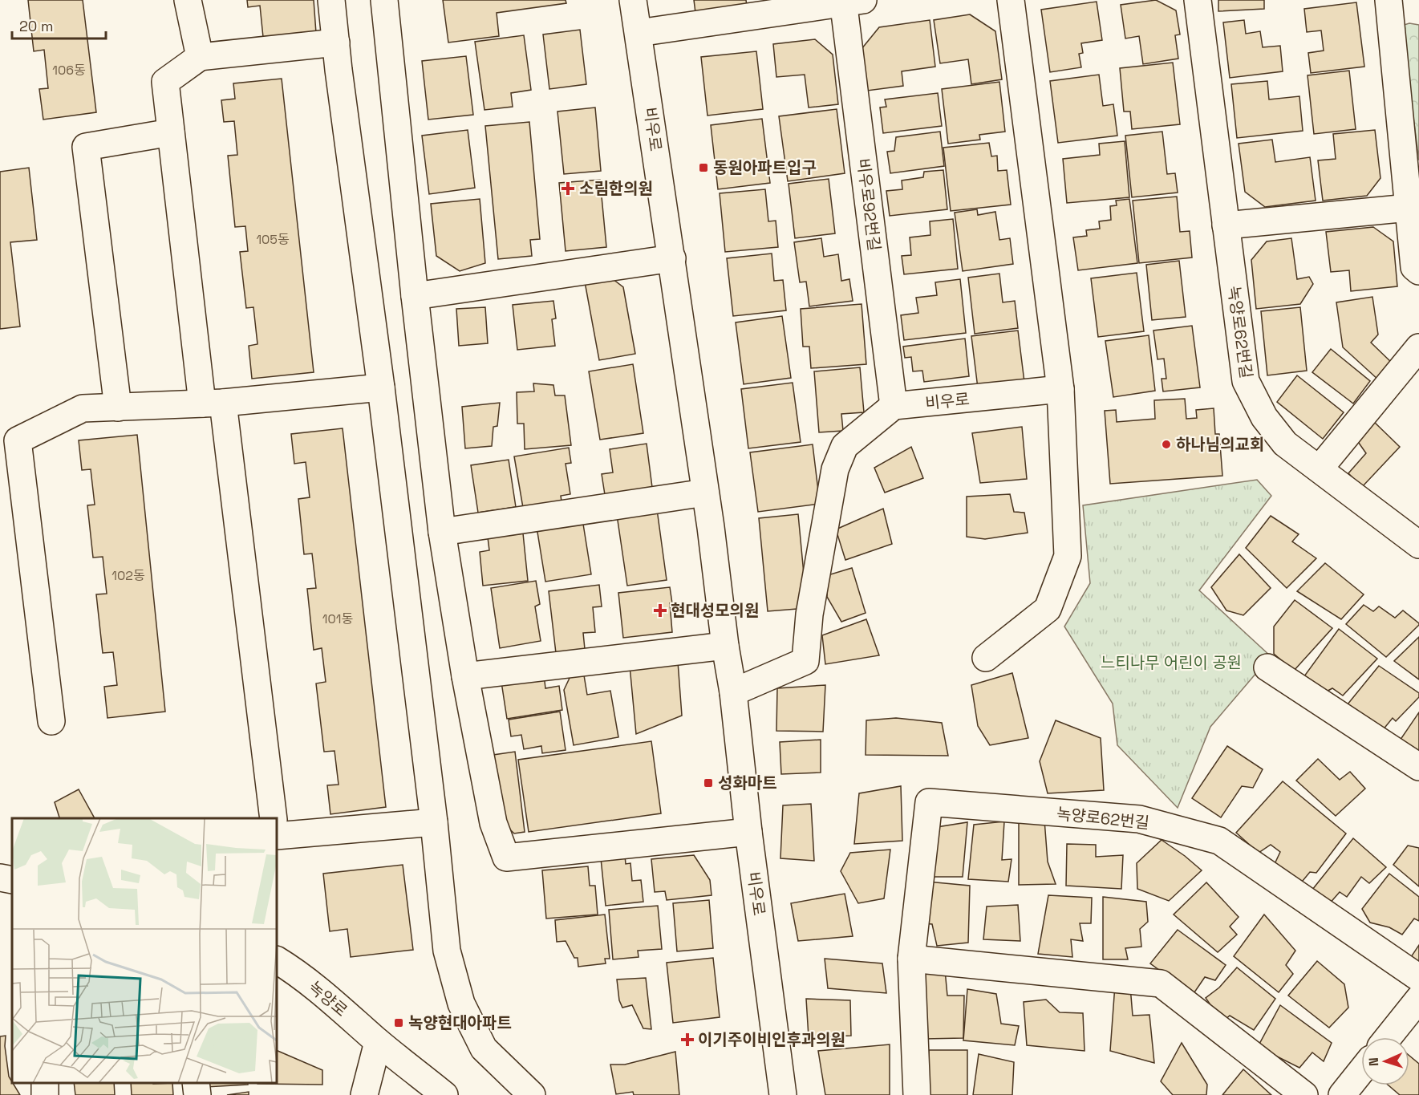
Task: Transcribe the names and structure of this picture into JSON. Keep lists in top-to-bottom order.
{
  "streets": {
    "street": [
      "비우로",
      "비우로92번길",
      "녹양로62번길",
      "녹양로"
    ]
  },
  "crossings": [
    ["비우로", "비우로92번길"]
  ],
  "parks": ["느티나무 어린이 공원"],
  "places": {
    "transit": ["동원아파트입구", "성화마트", "녹양현대아파트"],
    "health": ["소림한의원", "현대성모의원", "이기주이비인후과의원"],
    "other": ["하나님의교회"]
  },
  "house_numbers": [
    "106동",
    "105동",
    "102동",
    "101동"
  ],
  "scale_bar": "20 m",
  "north": "left"
}
